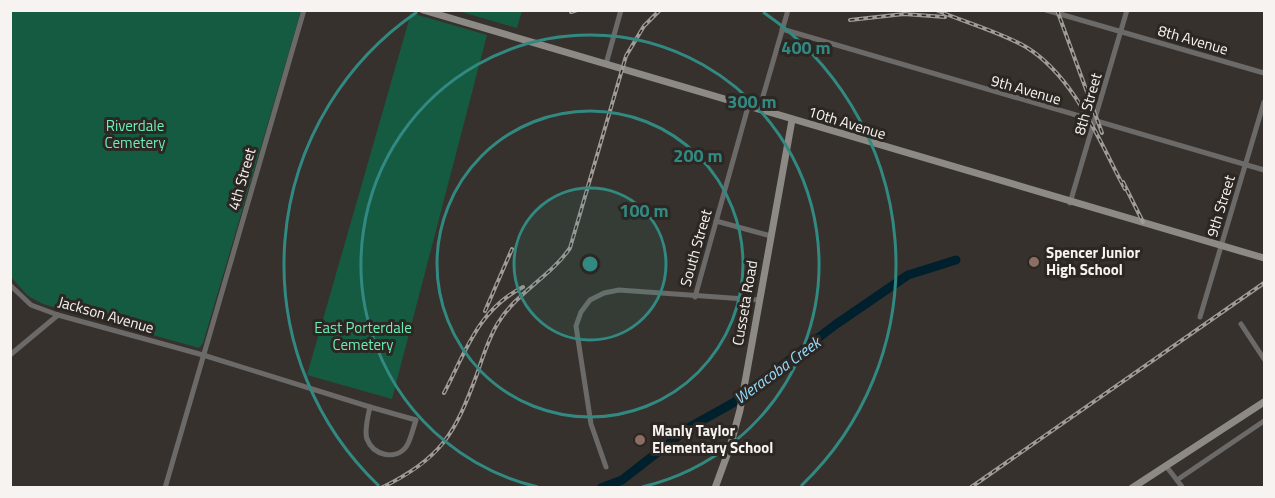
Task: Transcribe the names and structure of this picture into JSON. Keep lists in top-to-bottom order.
{
  "streets": {
    "main road": ["10th Avenue", "Cusseta Road"],
    "street": [
      "8th Avenue",
      "9th Avenue",
      "8th Street",
      "4th Street",
      "9th Street",
      "South Street",
      "Jackson Avenue"
    ]
  },
  "crossings": [
    ["8th Avenue", "8th Street"],
    ["9th Avenue", "8th Street"],
    ["9th Avenue", "9th Street"],
    ["8th Street", "10th Avenue"],
    ["10th Avenue", "9th Street"],
    ["10th Avenue", "South Street"],
    ["10th Avenue", "Cusseta Road"],
    ["4th Street", "Jackson Avenue"]
  ],
  "water": ["Weracoba Creek"],
  "parks": ["Riverdale Cemetery", "East Porterdale Cemetery"],
  "places": ["Spencer Junior High School", "Manly Taylor Elementary School"],
  "rings": [
    "400 m",
    "300 m",
    "200 m",
    "100 m"
  ]
}
